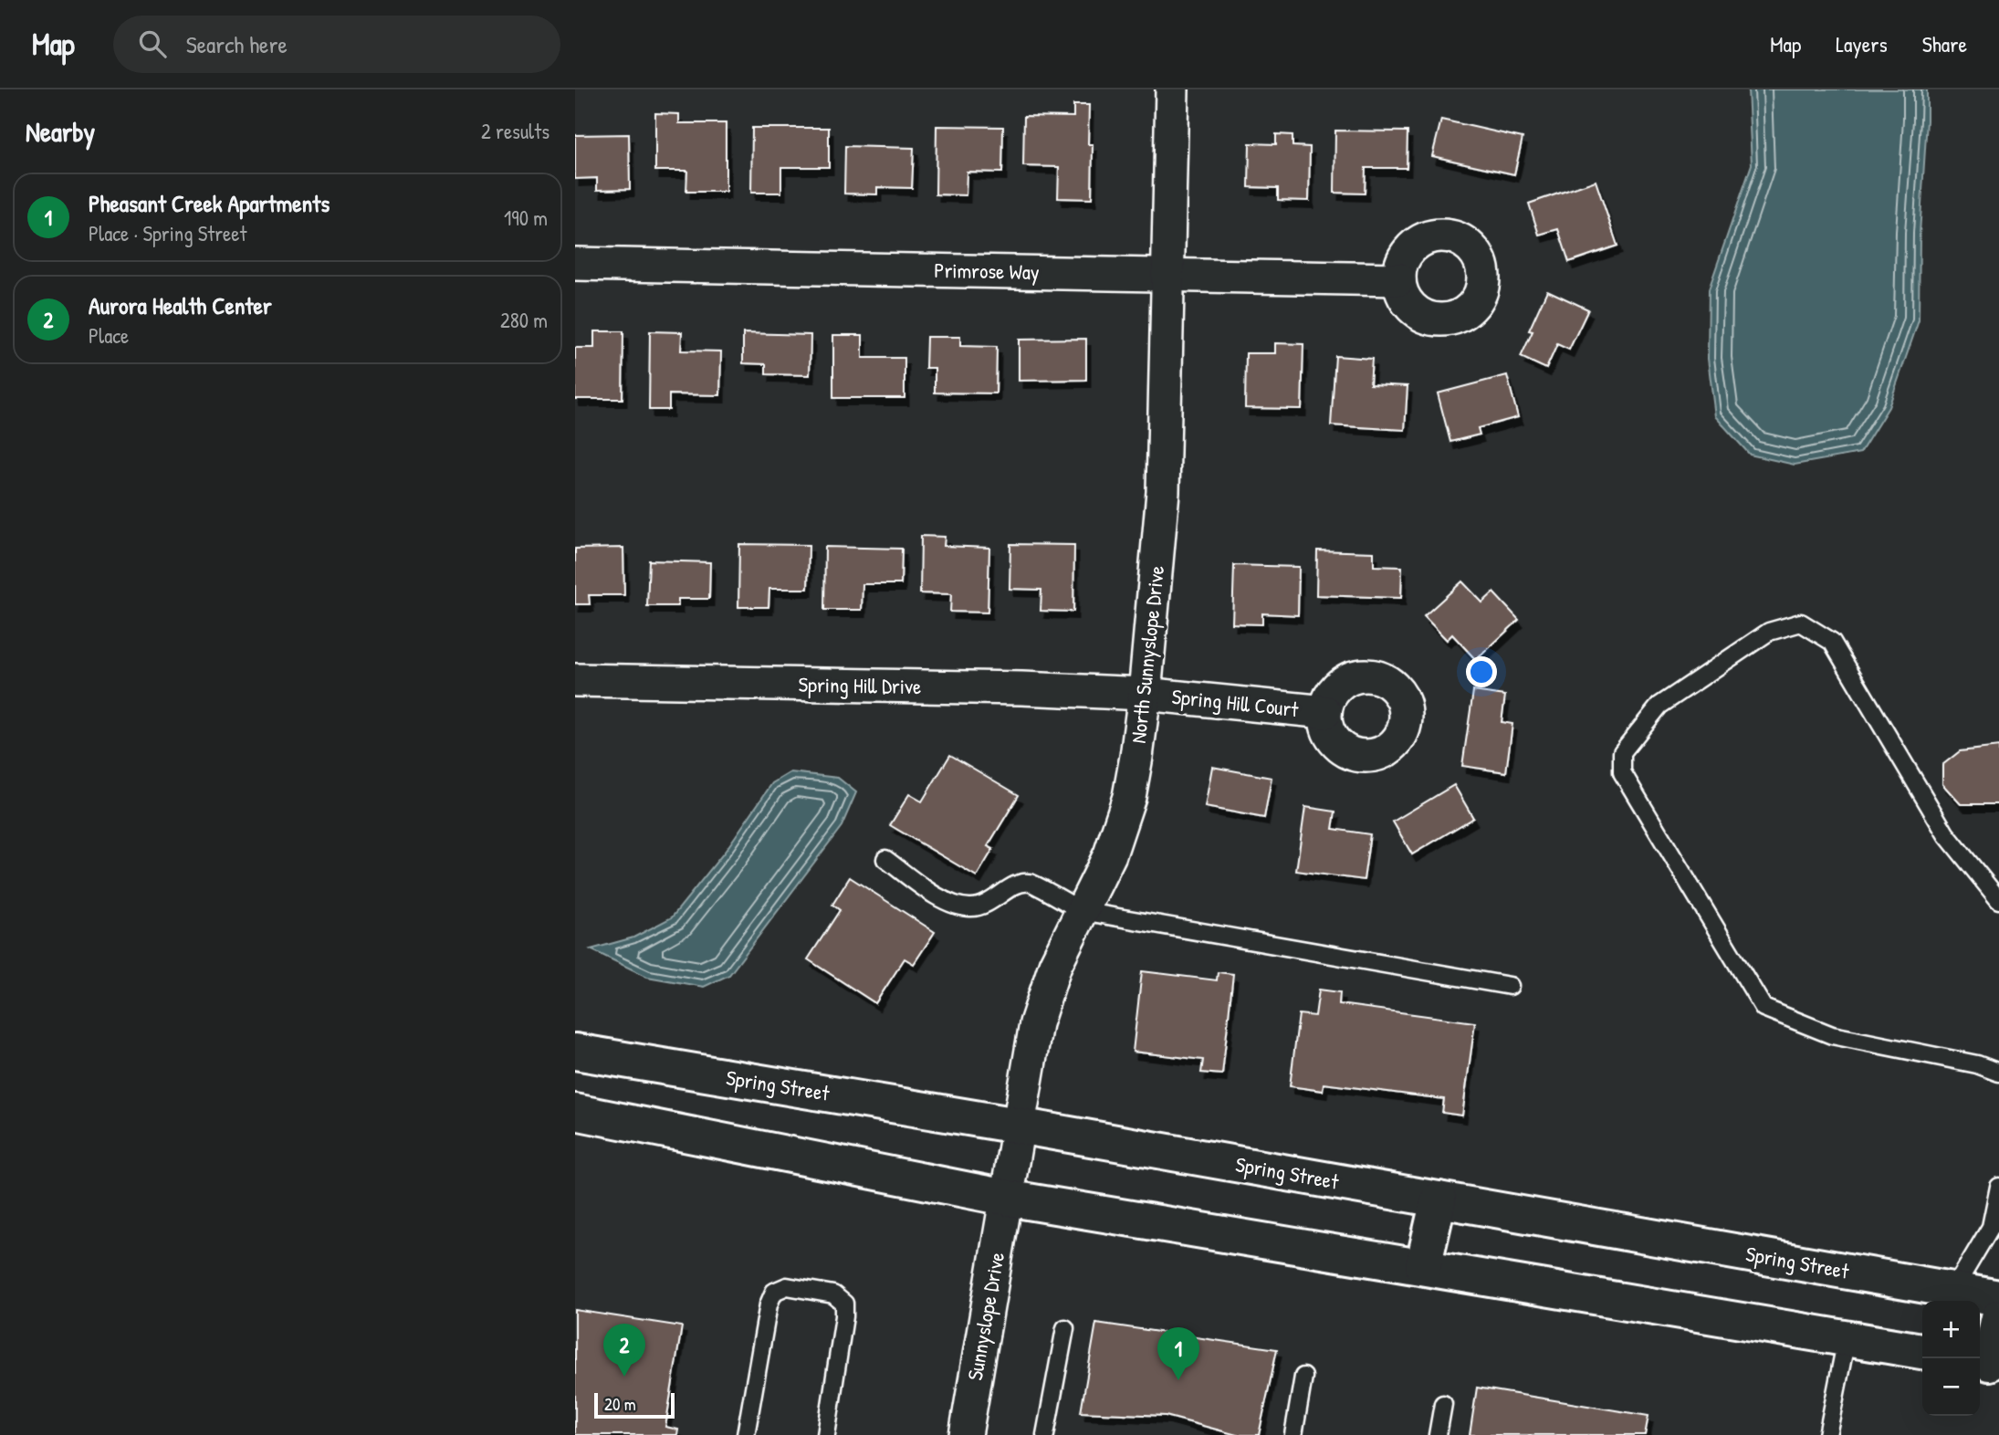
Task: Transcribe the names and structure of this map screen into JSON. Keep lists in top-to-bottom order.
{
  "streets": {
    "main road": ["Spring Street"],
    "street": [
      "Primrose Way",
      "North Sunnyslope Drive",
      "Spring Hill Drive",
      "Spring Hill Court",
      "Sunnyslope Drive"
    ]
  },
  "crossings": [
    ["Primrose Way", "North Sunnyslope Drive"],
    ["North Sunnyslope Drive", "Spring Hill Drive"],
    ["North Sunnyslope Drive", "Spring Hill Court"],
    ["North Sunnyslope Drive", "Spring Street"],
    ["North Sunnyslope Drive", "Sunnyslope Drive"],
    ["Spring Hill Drive", "Spring Hill Court"]
  ],
  "scale_bar": "20 m",
  "page": {
    "header": "Map",
    "search": "Search here",
    "nav": ["Map", "Layers", "Share"],
    "heading": ["Nearby", "2 results"],
    "list": [
      {
        "mark": "1",
        "name": "Pheasant Creek Apartments",
        "note": "Place · Spring Street",
        "value": "190 m"
      },
      {
        "mark": "2",
        "name": "Aurora Health Center",
        "note": "Place",
        "value": "280 m"
      }
    ],
    "map_buttons": ["+", "−"],
    "pins": ["2", "1"],
    "scale": "20 m"
  }
}
